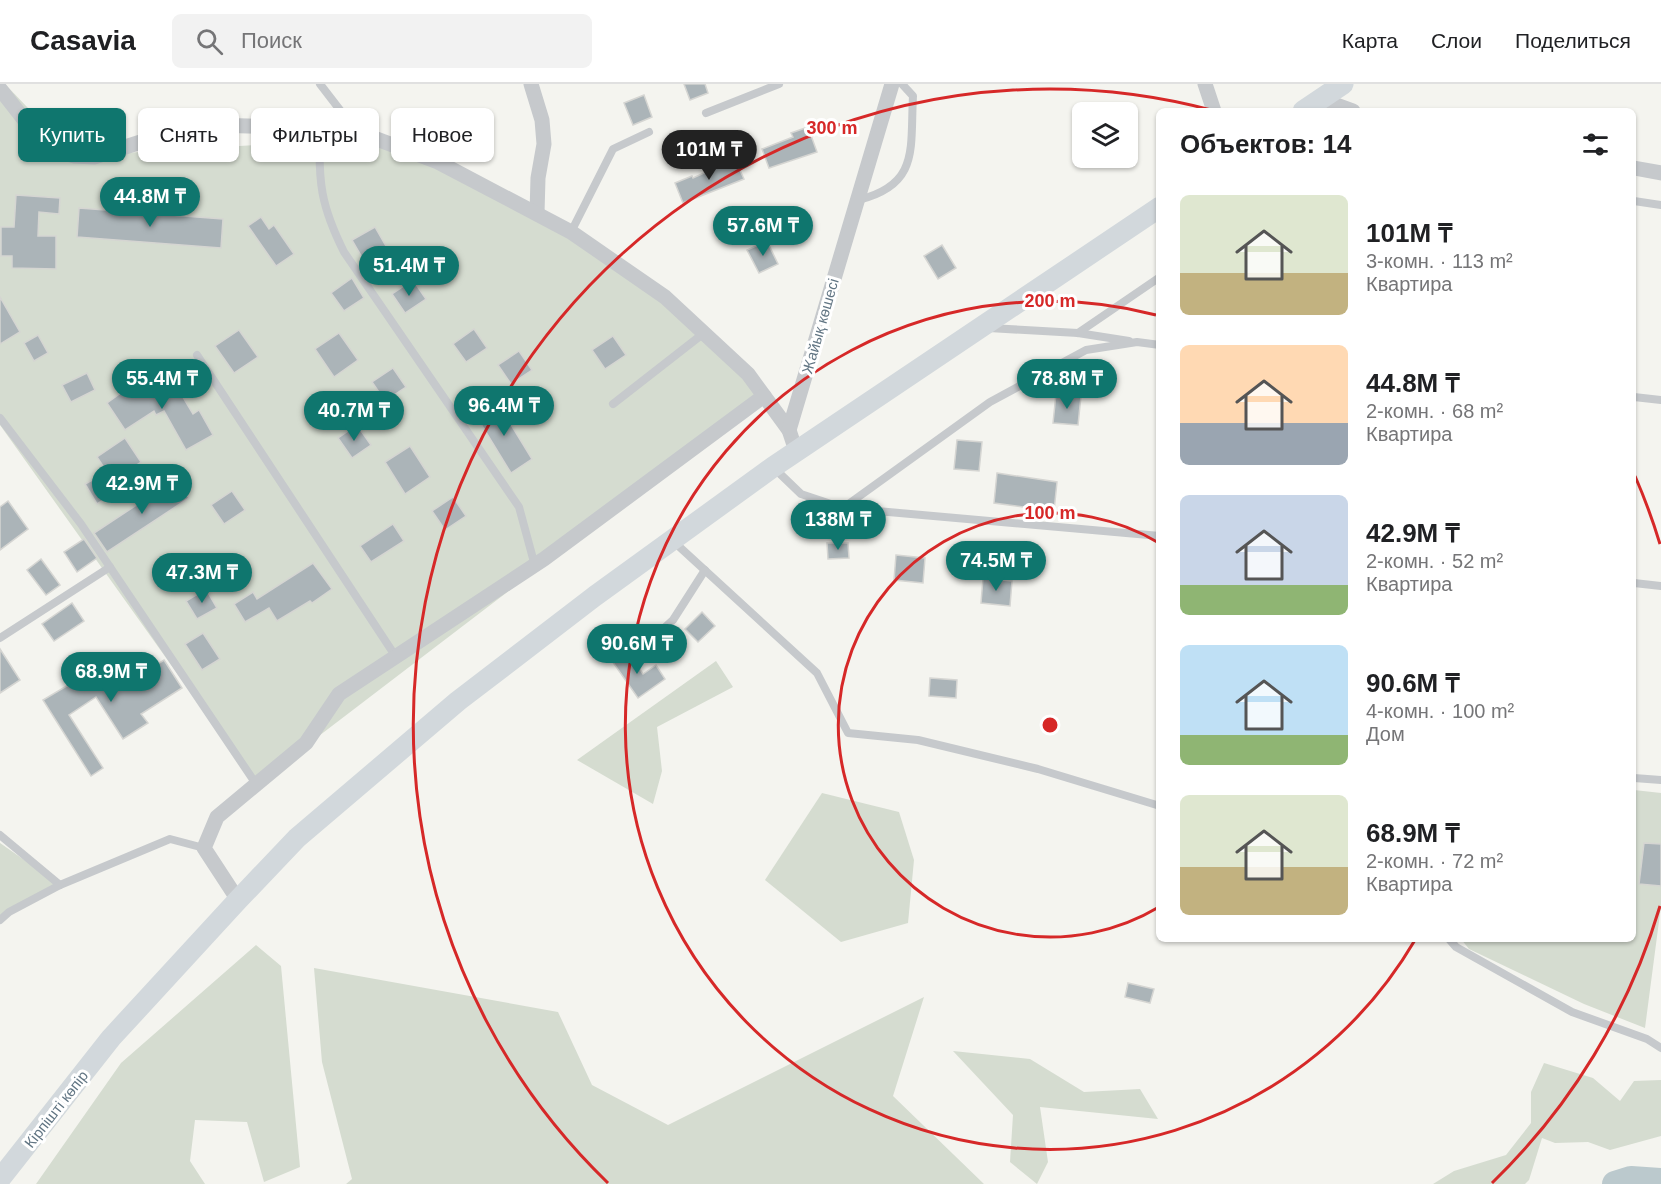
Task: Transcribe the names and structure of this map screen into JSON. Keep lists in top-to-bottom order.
{
  "streets": {
    "main road": ["Кірпішті көпір"],
    "street": ["Жайық көшесі"]
  },
  "page": {
    "header": "Casavia",
    "search": "Поиск",
    "nav": ["Карта", "Слои", "Поделиться"],
    "chip": [
      "Купить",
      "Снять",
      "Фильтры",
      "Новое"
    ],
    "heading": "Объектов: 14",
    "price": [
      "101M ₸",
      "44.8M ₸",
      "57.6M ₸",
      "51.4M ₸",
      "55.4M ₸",
      "78.8M ₸",
      "96.4M ₸",
      "40.7M ₸",
      "42.9M ₸",
      "138M ₸",
      "74.5M ₸",
      "47.3M ₸",
      "90.6M ₸",
      "68.9M ₸"
    ],
    "list": [
      {
        "name": "101M ₸",
        "note": "3-комн. · 113 m² · Квартира"
      },
      {
        "name": "44.8M ₸",
        "note": "2-комн. · 68 m² · Квартира"
      },
      {
        "name": "42.9M ₸",
        "note": "2-комн. · 52 m² · Квартира"
      },
      {
        "name": "90.6M ₸",
        "note": "4-комн. · 100 m² · Дом"
      },
      {
        "name": "68.9M ₸",
        "note": "2-комн. · 72 m² · Квартира"
      }
    ]
  },
  "rings": ["300 m", "200 m", "100 m"]
}
